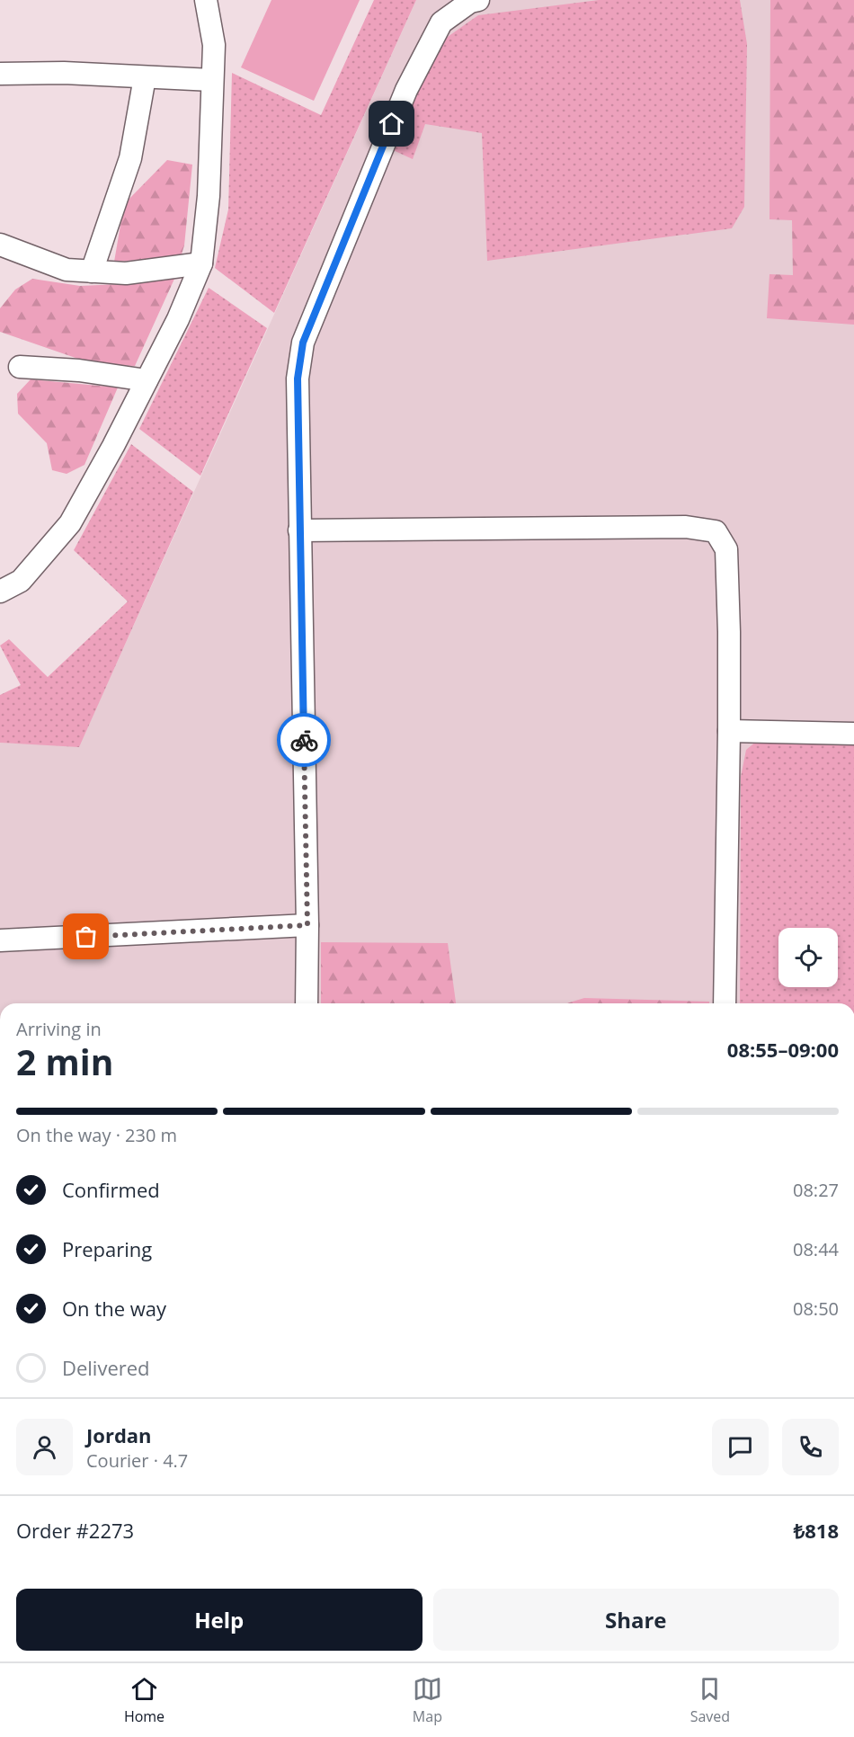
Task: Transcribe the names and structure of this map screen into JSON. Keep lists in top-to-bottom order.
{
  "page": {
    "heading": ["2 min", "Arriving in", "08:55–09:00"],
    "panel": [
      "Jordan",
      "Courier · 4.7",
      "Order #2273",
      "₺818"
    ],
    "bar": "On the way · 230 m",
    "list": [
      ["Confirmed", "08:27"],
      ["Preparing", "08:44"],
      ["On the way", "08:50"],
      "Delivered"
    ],
    "buttons": ["Help", "Share"],
    "tabs": ["Home", "Map", "Saved"]
  }
}
